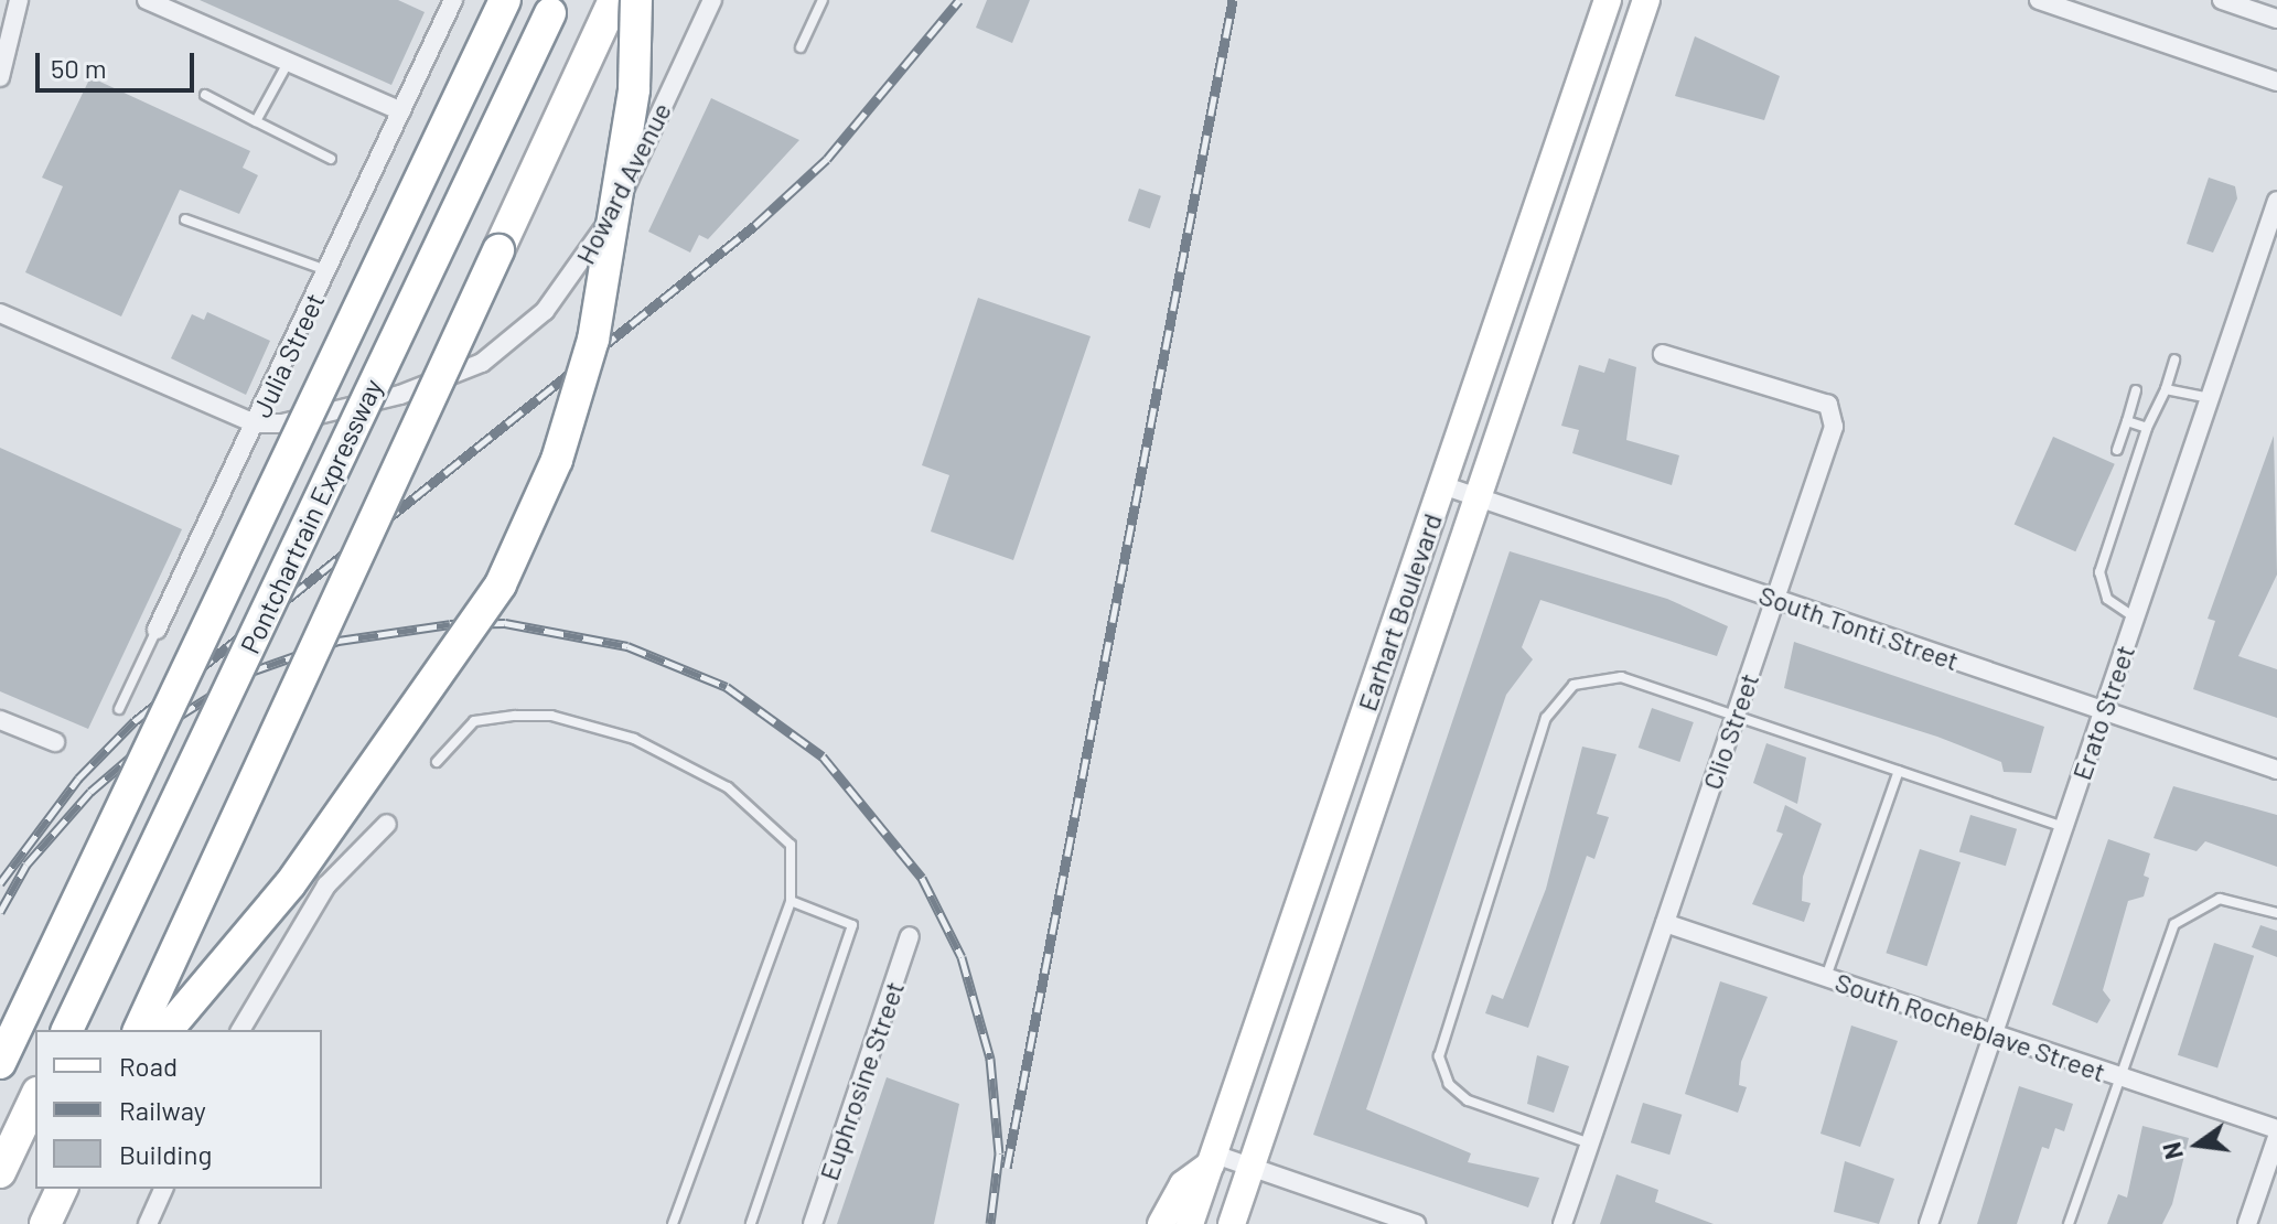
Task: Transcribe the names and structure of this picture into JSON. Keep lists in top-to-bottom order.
{
  "streets": {
    "highway": ["Pontchartrain Expressway"],
    "main road": ["Earhart Boulevard"],
    "street": [
      "Howard Avenue",
      "Julia Street",
      "South Tonti Street",
      "Erato Street",
      "Clio Street",
      "South Rocheblave Street",
      "Euphrosine Street"
    ]
  },
  "crossings": [
    ["Howard Avenue", "Julia Street"],
    ["Earhart Boulevard", "South Tonti Street"],
    ["South Tonti Street", "Erato Street"],
    ["South Tonti Street", "Clio Street"],
    ["Erato Street", "South Rocheblave Street"],
    ["Clio Street", "South Rocheblave Street"]
  ],
  "legend": ["Road", "Railway", "Building"],
  "scale_bar": "50 m",
  "north": "left"
}
